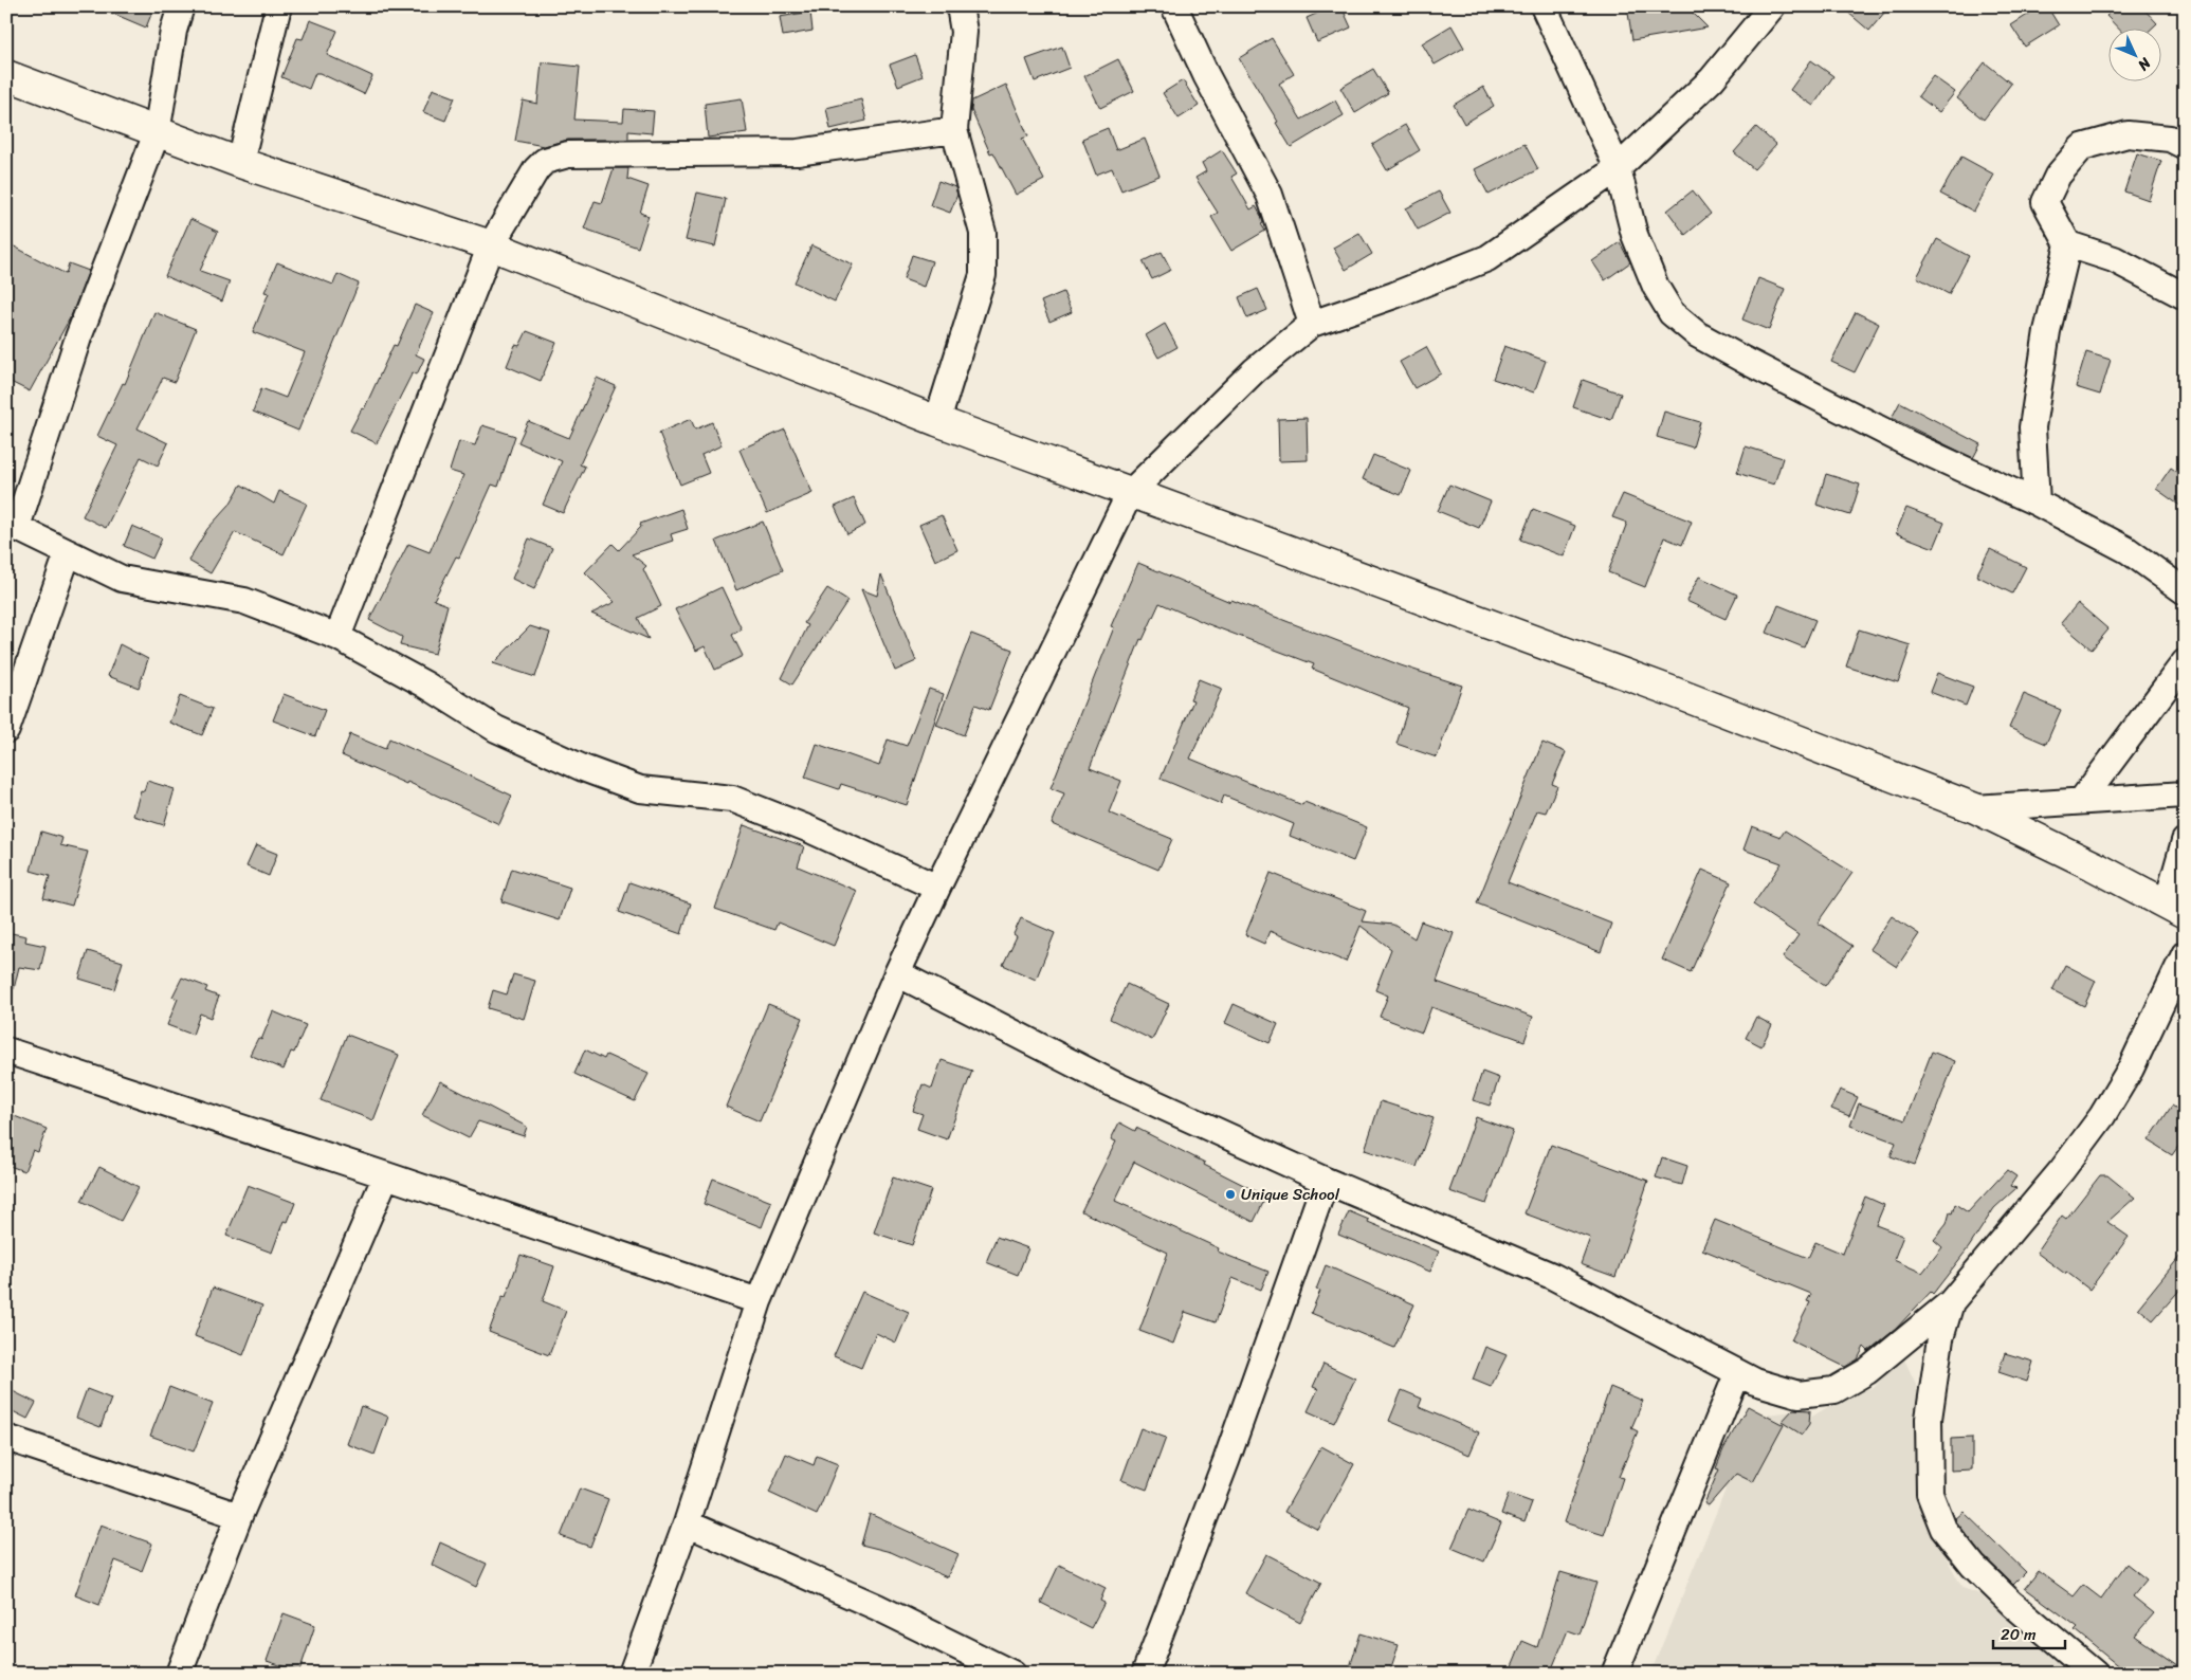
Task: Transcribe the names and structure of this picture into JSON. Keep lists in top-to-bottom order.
{
  "places": ["Unique School"],
  "scale_bar": "20 m",
  "north": "bottom right"
}
